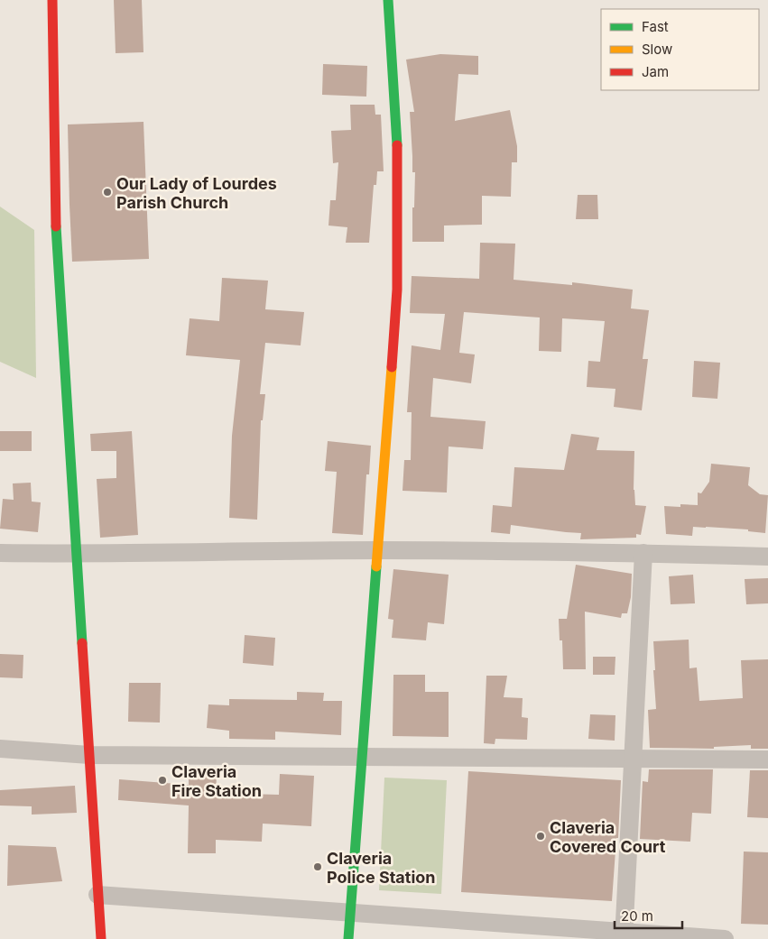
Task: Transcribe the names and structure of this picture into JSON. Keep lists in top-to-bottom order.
{
  "places": [
    "Our Lady of Lourdes Parish Church",
    "Claveria Fire Station",
    "Claveria Covered Court",
    "Claveria Police Station"
  ],
  "legend": ["Fast", "Slow", "Jam"],
  "scale_bar": "20 m"
}
